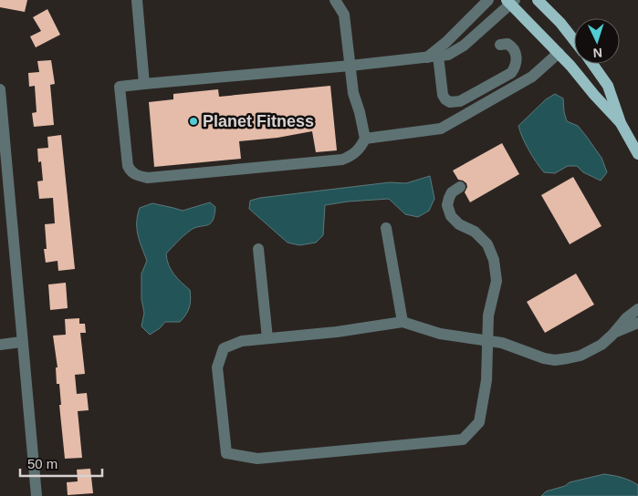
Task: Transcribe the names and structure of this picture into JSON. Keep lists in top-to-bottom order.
{
  "places": ["Planet Fitness"],
  "scale_bar": "50 m",
  "north": "bottom"
}
